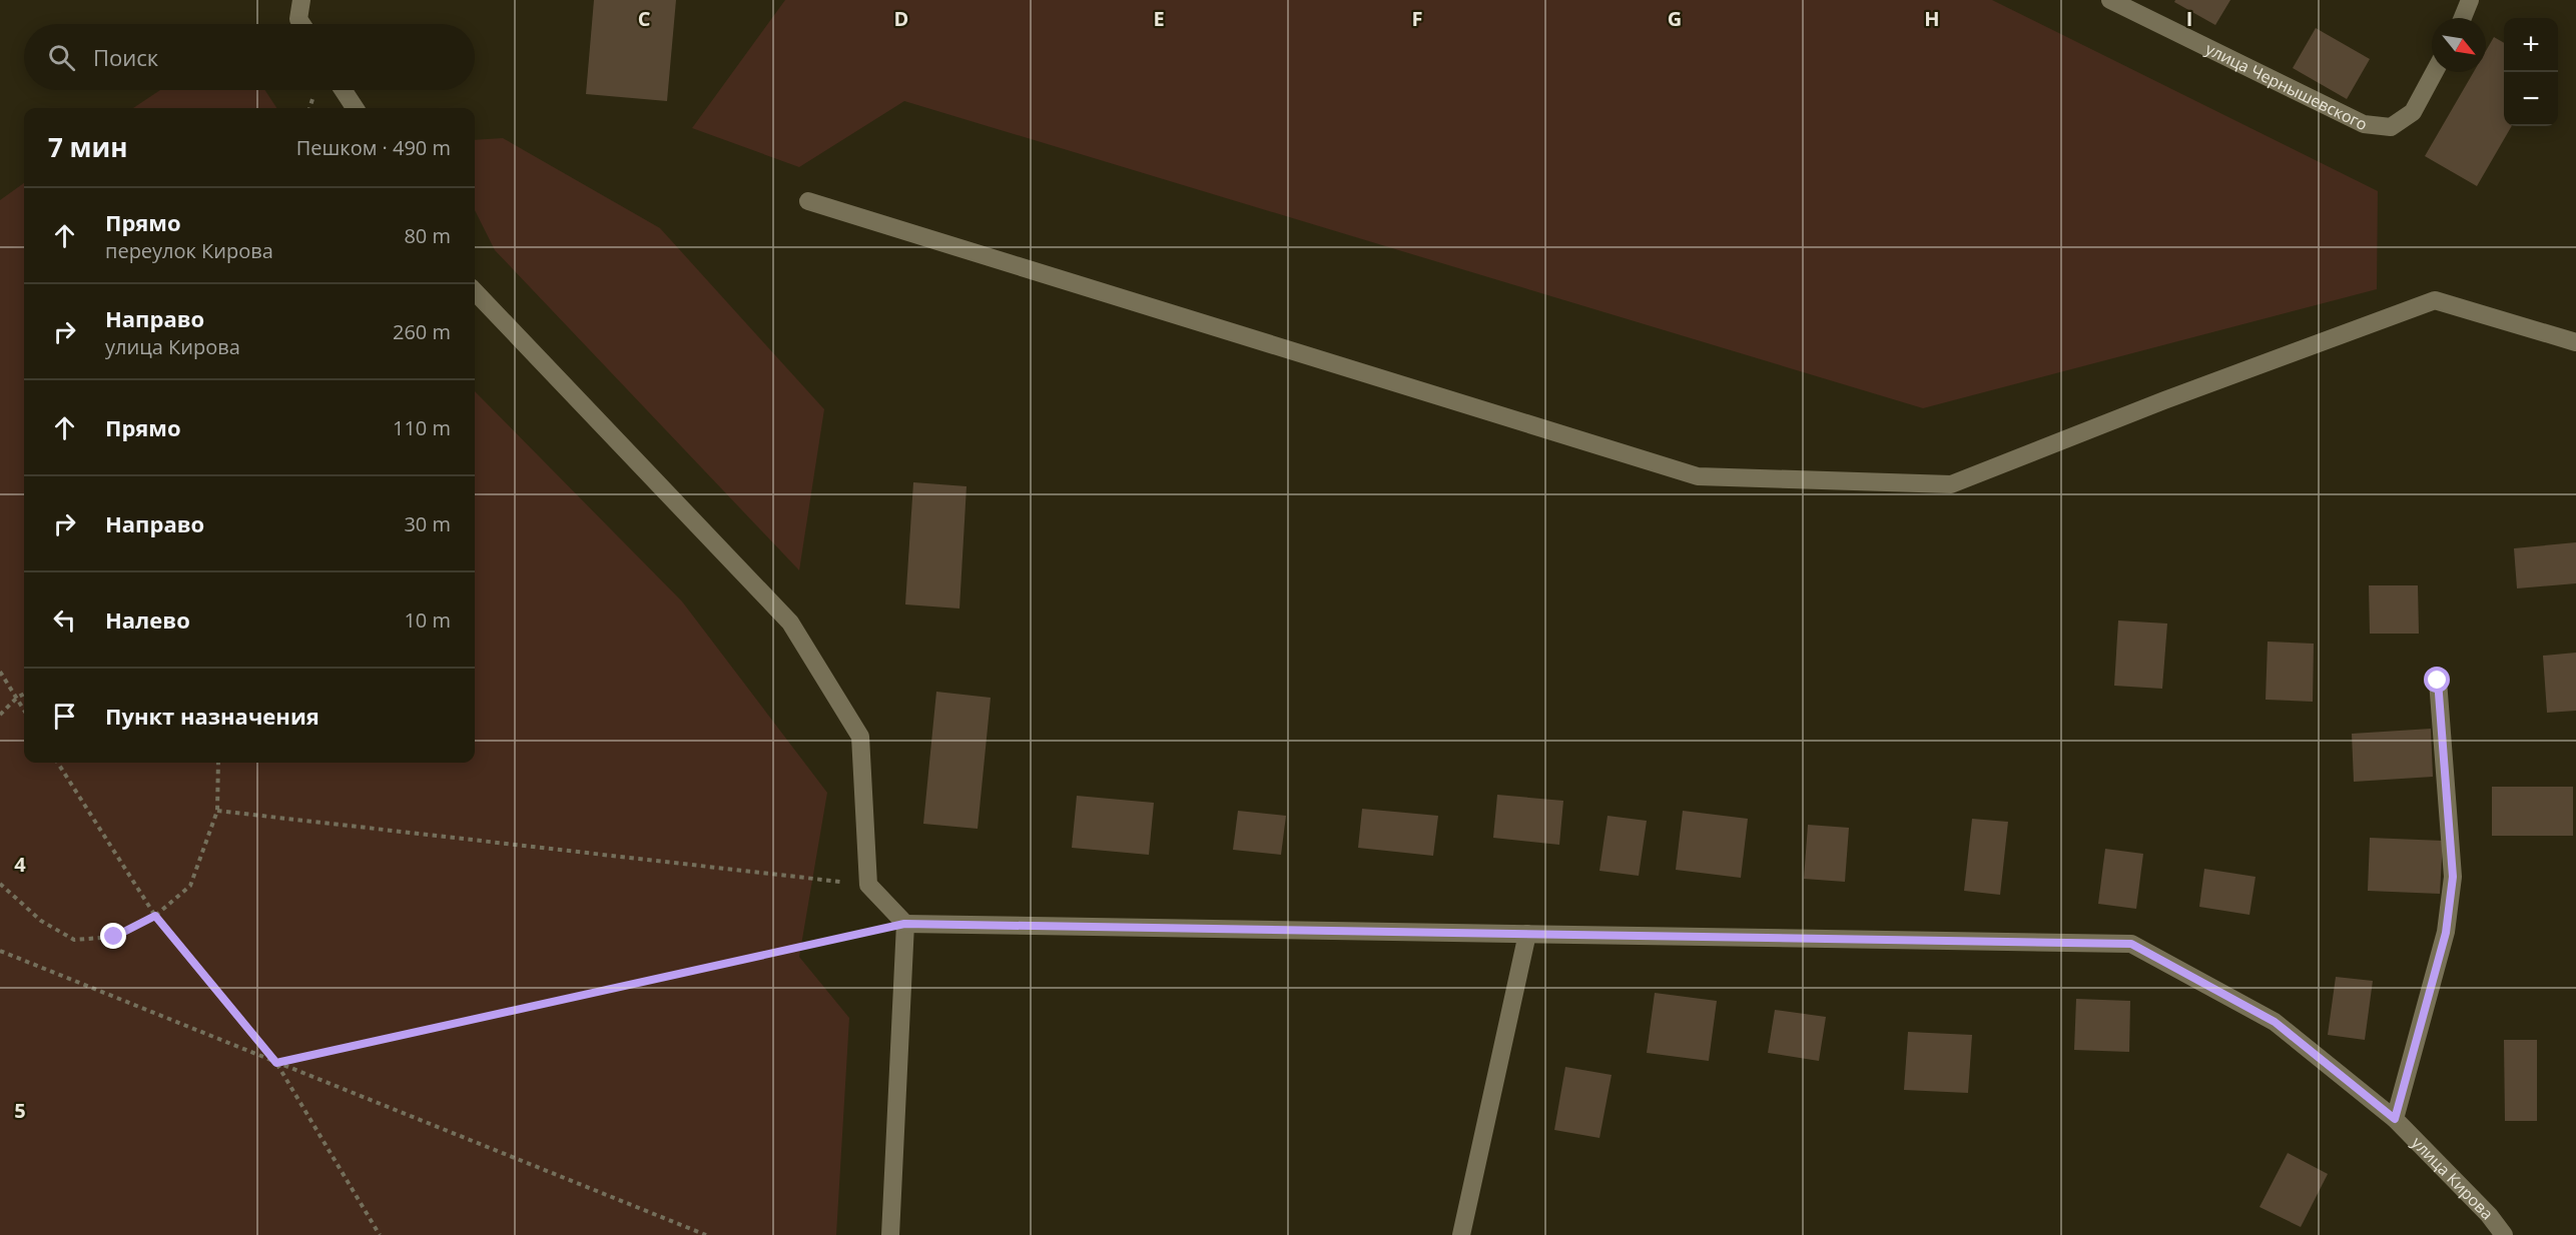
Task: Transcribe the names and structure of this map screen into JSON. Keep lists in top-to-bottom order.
{
  "streets": {
    "street": ["улица Чернышевского", "улица Кирова"]
  },
  "north": "bottom right",
  "page": {
    "map_buttons": ["+", "−"],
    "search": "Поиск",
    "heading": ["7 мин", "Пешком · 490 m"],
    "list": [
      ["Прямо", "переулок Кирова", "80 m"],
      ["Направо", "улица Кирова", "260 m"],
      ["Прямо", "110 m"],
      ["Направо", "30 m"],
      ["Налево", "10 m"],
      "Пункт назначения"
    ]
  },
  "grid": {
    "columns": [
      "C",
      "D",
      "E",
      "F",
      "G",
      "H",
      "I"
    ],
    "rows": ["4", "5"]
  }
}
